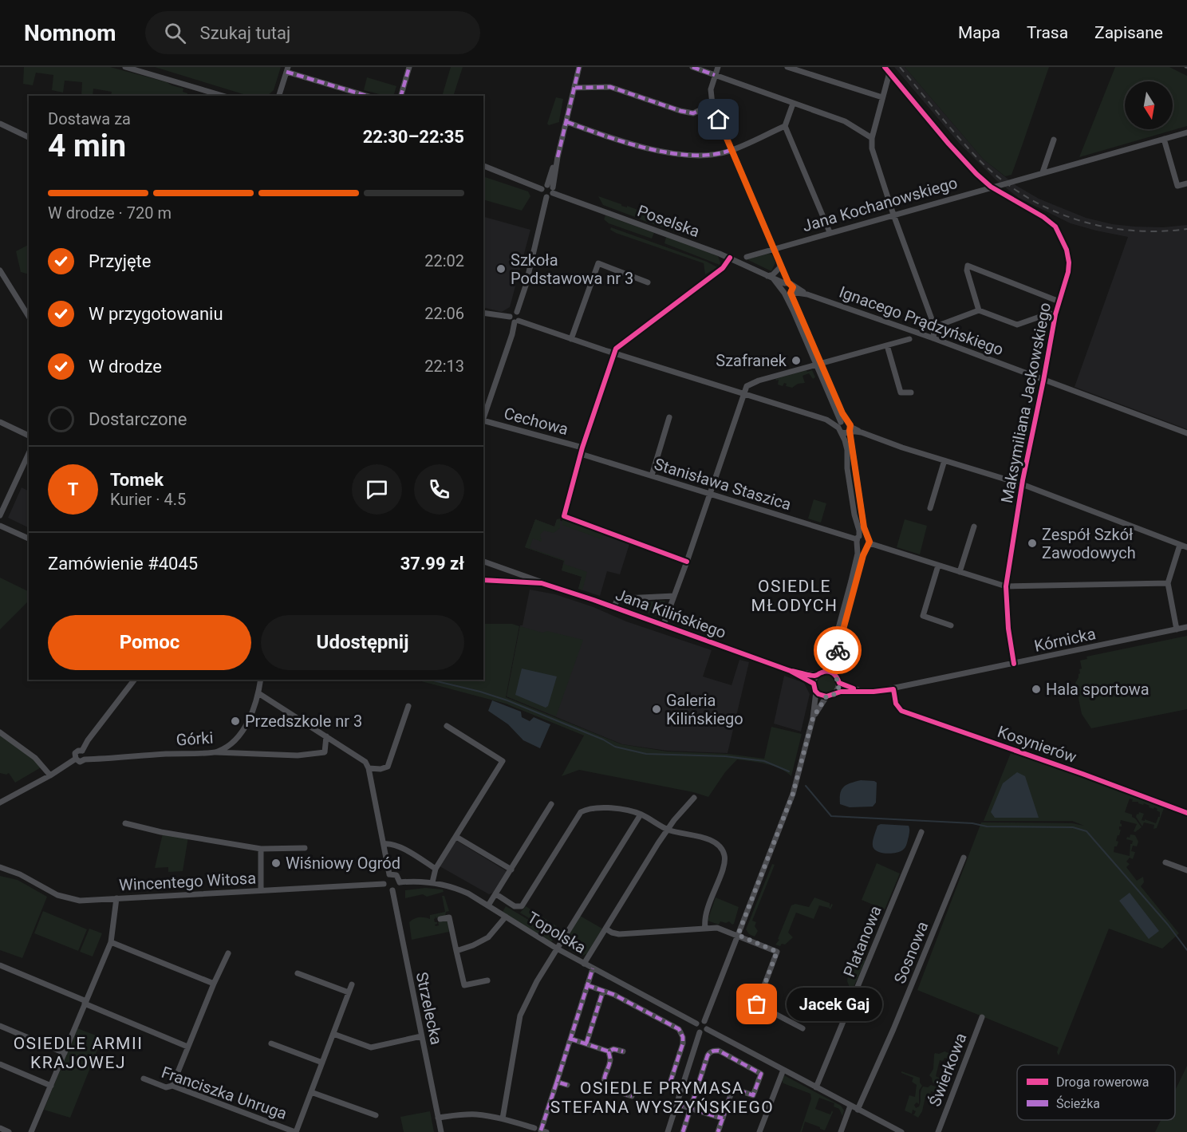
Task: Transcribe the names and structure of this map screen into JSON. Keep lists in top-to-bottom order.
{
  "streets": {
    "street": [
      "Jana Kochanowskiego",
      "Poselska",
      "Ignacego Prądzyńskiego",
      "Maksymiliana Jackowskiego",
      "Cechowa",
      "Stanisława Staszica",
      "Jana Kilińskiego",
      "Kórnicka",
      "Górki",
      "Kosynierów",
      "Wincentego Witosa",
      "Topolska",
      "Platanowa",
      "Sosnowa",
      "Strzelecka",
      "Świerkowa",
      "Franciszka Unruga"
    ]
  },
  "crossings": [
    ["Jana Kochanowskiego", "Maksymiliana Jackowskiego"],
    ["Poselska", "Ignacego Prądzyńskiego"],
    ["Ignacego Prądzyńskiego", "Maksymiliana Jackowskiego"],
    ["Maksymiliana Jackowskiego", "Kórnicka"],
    ["Cechowa", "Stanisława Staszica"],
    ["Jana Kilińskiego", "Kórnicka"],
    ["Kórnicka", "Kosynierów"],
    ["Wincentego Witosa", "Topolska"],
    ["Wincentego Witosa", "Strzelecka"],
    ["Topolska", "Strzelecka"]
  ],
  "districts": ["OSIEDLE MŁODYCH", "OSIEDLE ARMII KRAJOWEJ", "OSIEDLE PRYMASA STEFANA WYSZYŃSKIEGO"],
  "places": [
    "Szkoła Podstawowa nr 3",
    "Szafranek",
    "Zespół Szkół Zawodowych",
    "Hala sportowa",
    "Galeria Kilińskiego",
    "Przedszkole nr 3",
    "Wiśniowy Ogród",
    "Jacek Gaj"
  ],
  "legend": ["Droga rowerowa", "Ścieżka"],
  "north": "bottom",
  "page": {
    "header": "Nomnom",
    "search": "Szukaj tutaj",
    "nav": ["Mapa", "Trasa", "Zapisane"],
    "heading": ["4 min", "Dostawa za", "22:30–22:35"],
    "panel": [
      "Tomek",
      "Kurier · 4.5",
      "Zamówienie #4045",
      "37.99 zł"
    ],
    "bar": "W drodze · 720 m",
    "list": [
      ["Przyjęte", "22:02"],
      ["W przygotowaniu", "22:06"],
      ["W drodze", "22:13"],
      "Dostarczone"
    ],
    "round": "T",
    "buttons": ["Pomoc", "Udostępnij"],
    "bubble": "Jacek Gaj"
  }
}
